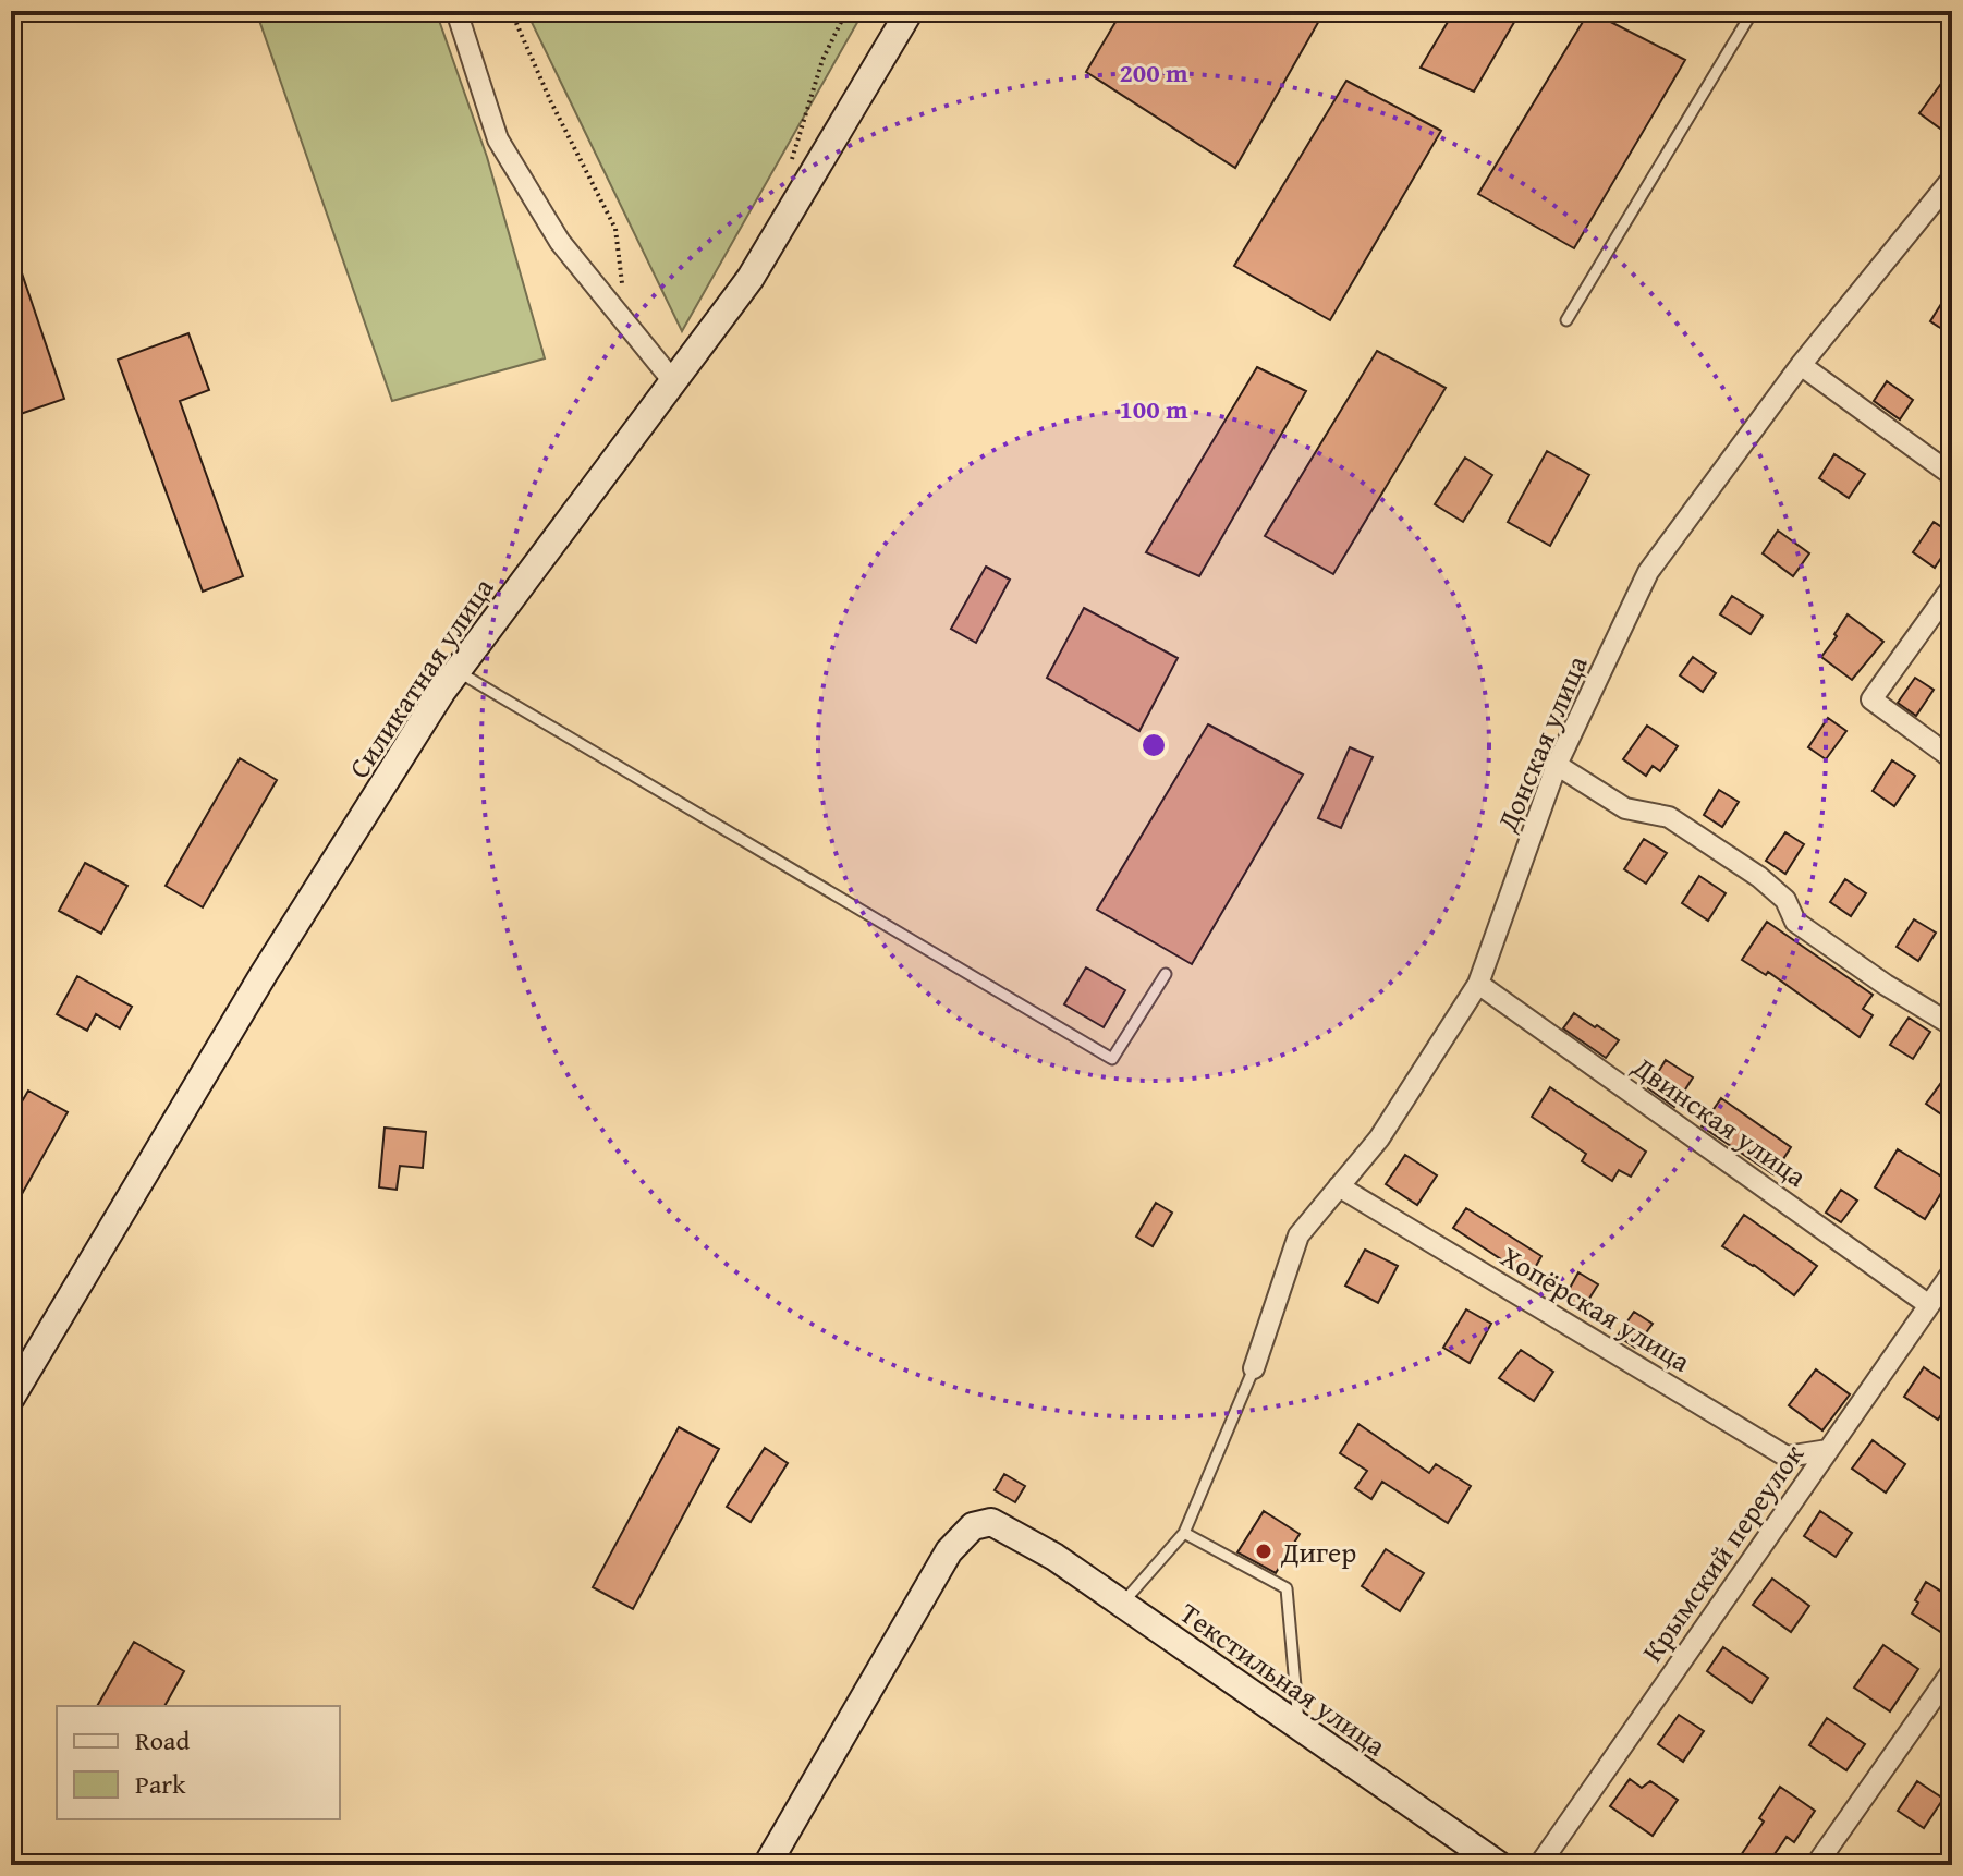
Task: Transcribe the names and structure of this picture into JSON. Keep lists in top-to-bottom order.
{
  "streets": {
    "street": [
      "Силикатная улица",
      "Донская улица",
      "Двинская улица",
      "Хопёрская улица",
      "Крымский переулок",
      "Текстильная улица"
    ]
  },
  "crossings": [
    ["Донская улица", "Двинская улица"],
    ["Донская улица", "Хопёрская улица"],
    ["Двинская улица", "Крымский переулок"],
    ["Хопёрская улица", "Крымский переулок"]
  ],
  "places": ["Дигер"],
  "legend": ["Road", "Park"],
  "rings": ["200 m", "100 m"]
}
